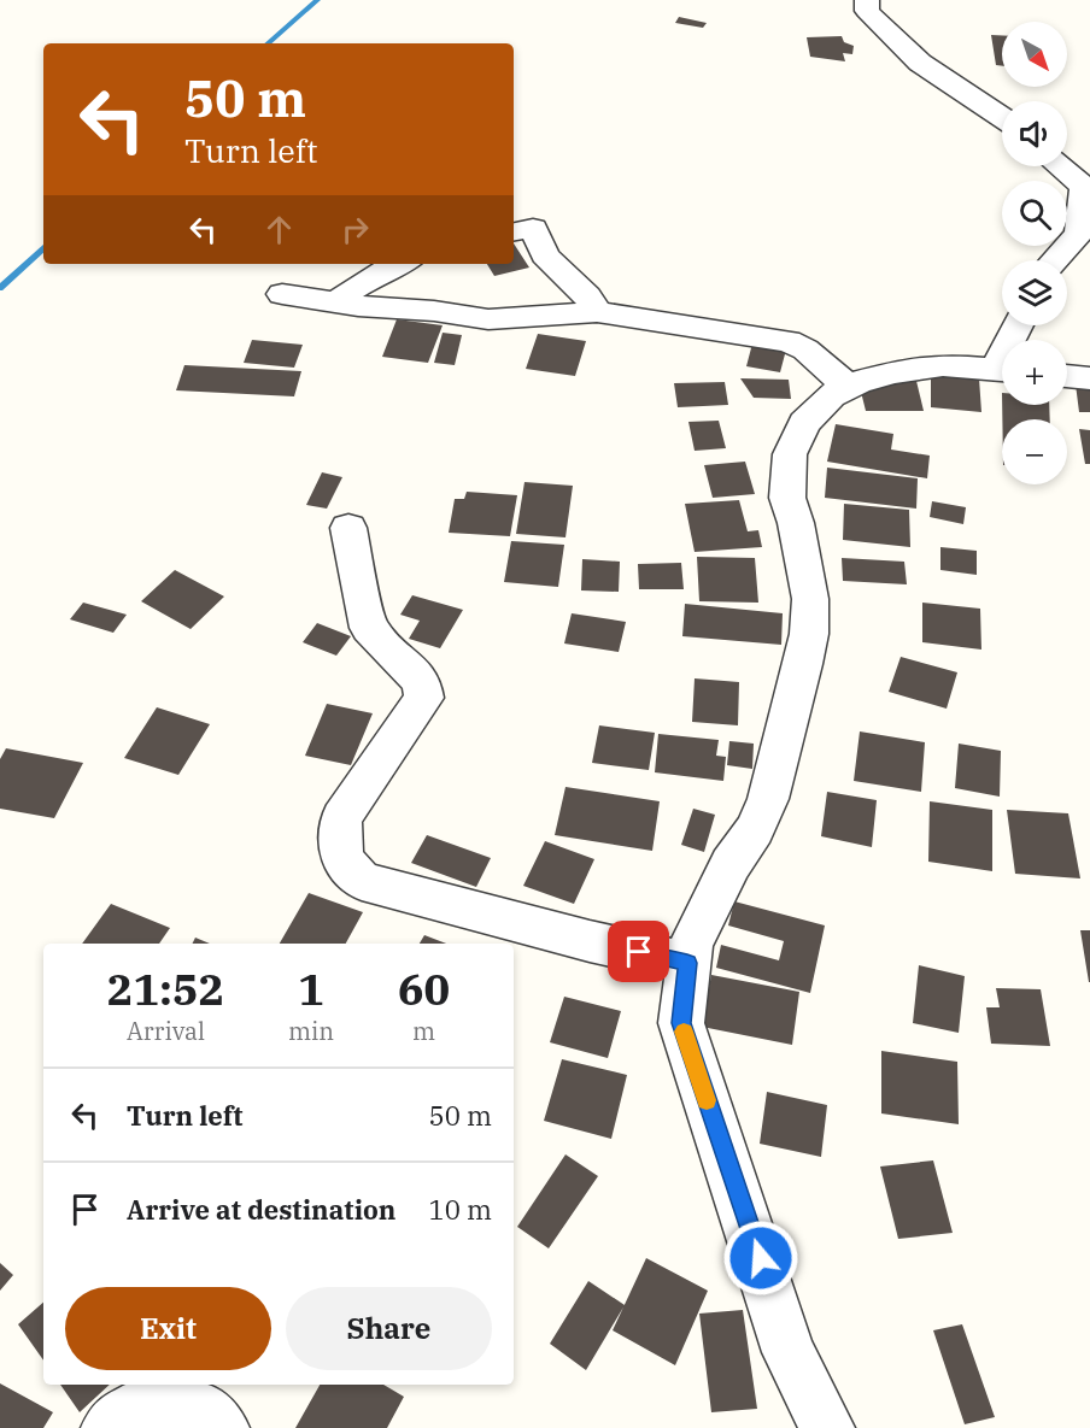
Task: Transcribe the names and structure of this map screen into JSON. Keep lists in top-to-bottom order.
{
  "north": "bottom right",
  "page": {
    "map_buttons": ["+", "−"],
    "turn": ["50 m", "Turn left"],
    "eta": [
      "21:52",
      "Arrival",
      "1",
      "min",
      "60",
      "m"
    ],
    "list": [
      {
        "name": "Turn left",
        "value": "50 m"
      },
      {
        "name": "Arrive at destination",
        "value": "10 m"
      }
    ],
    "buttons": ["Exit", "Share"]
  }
}
